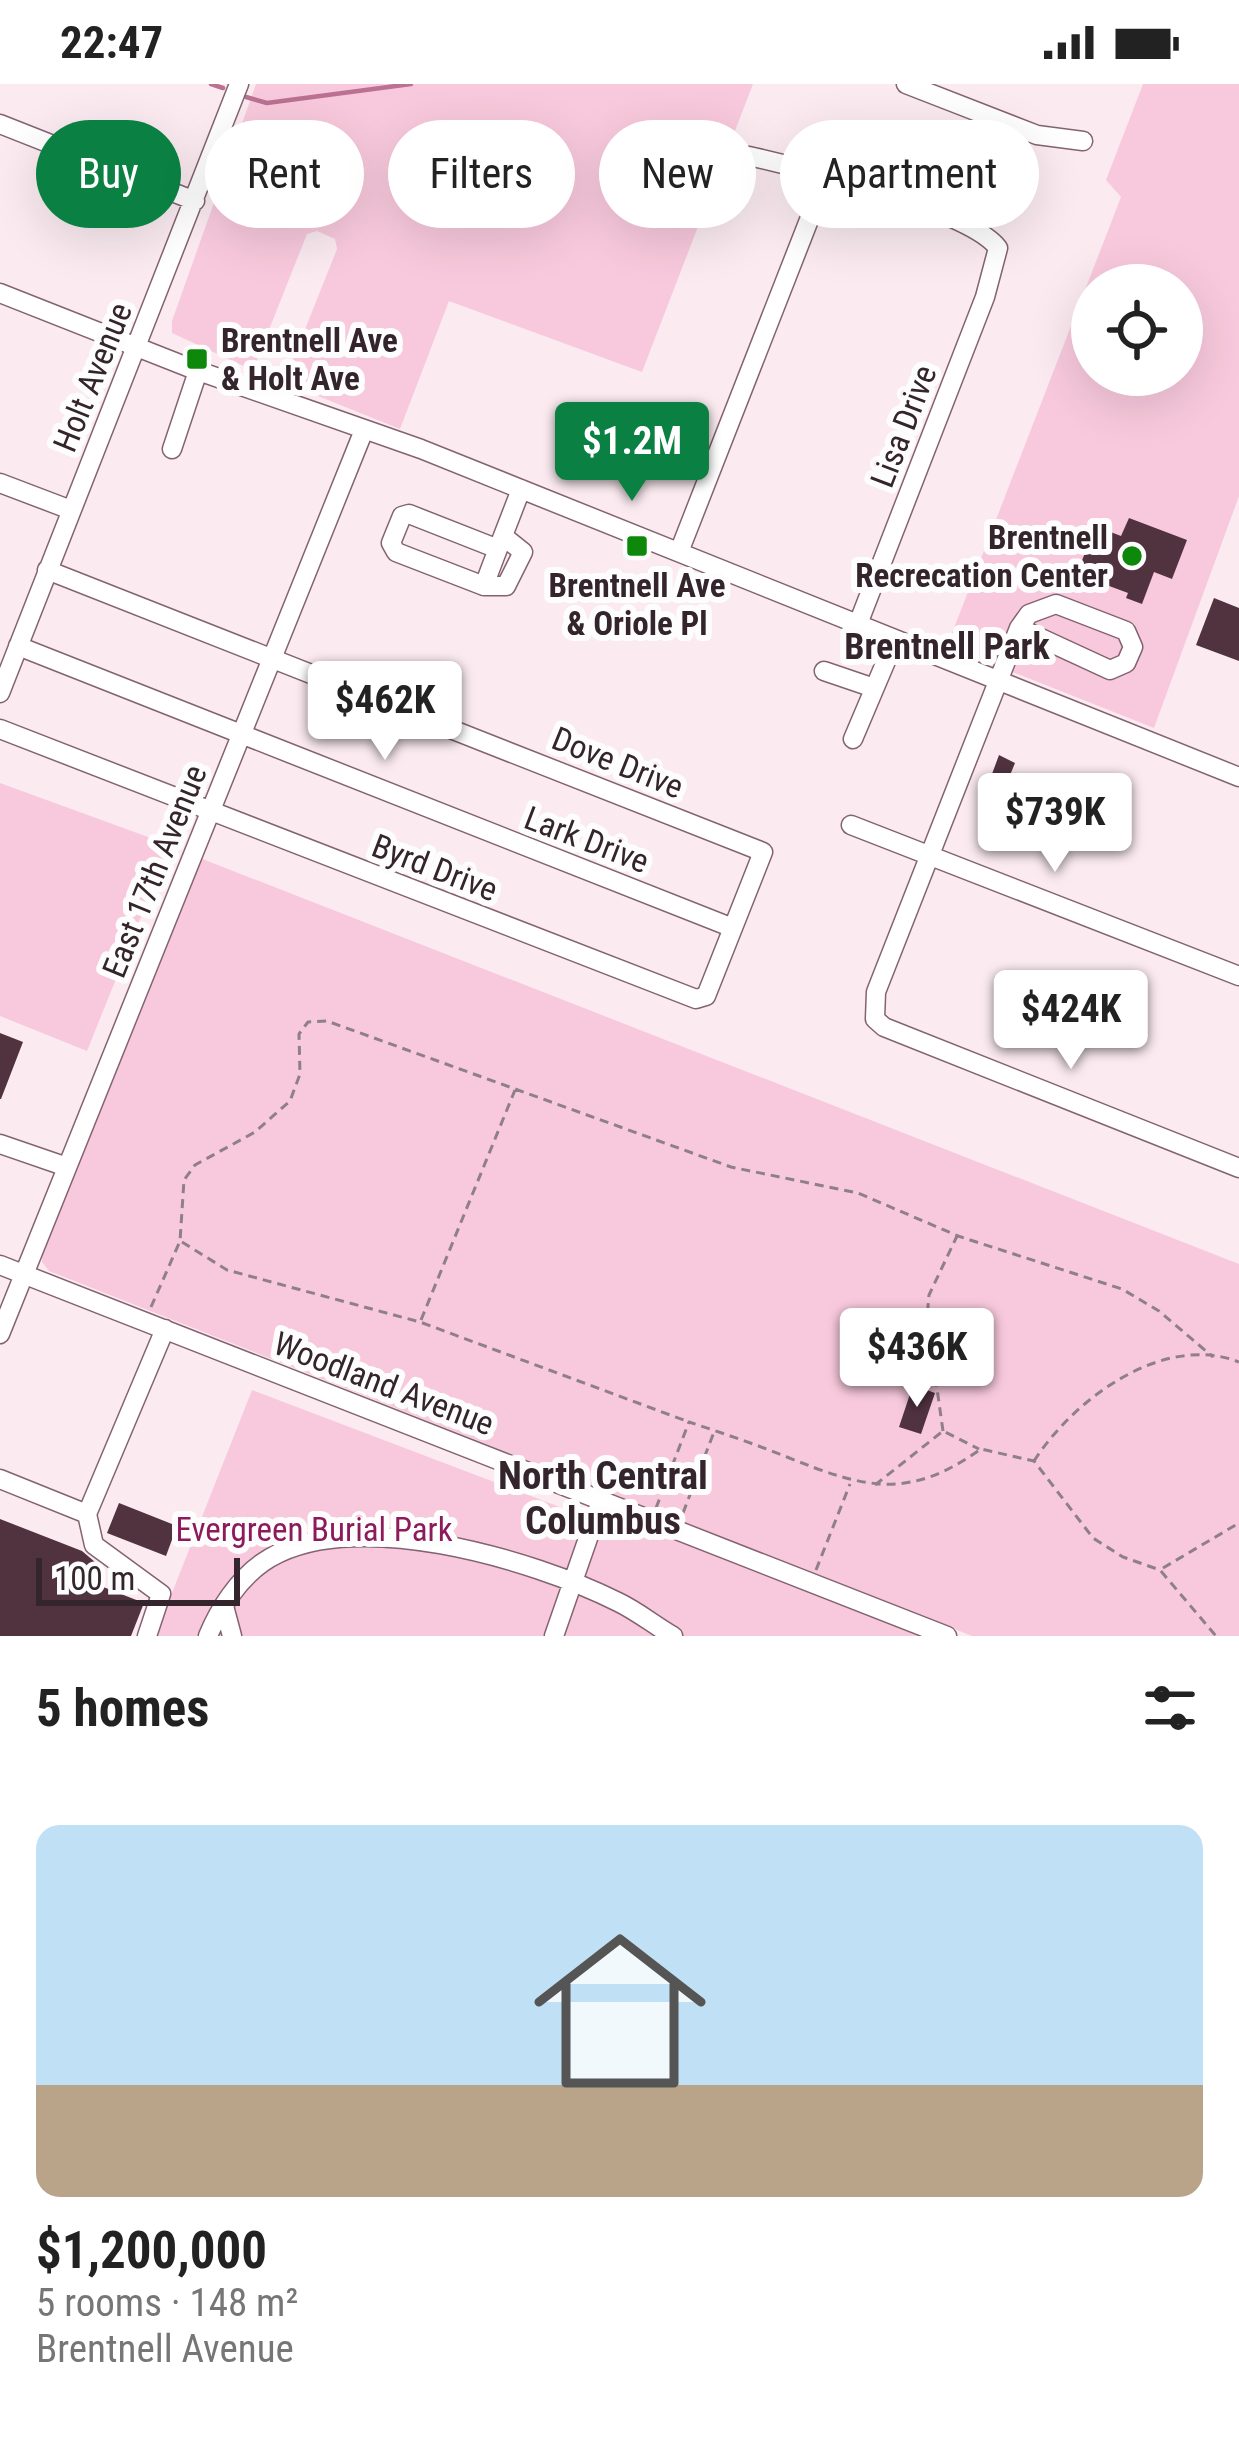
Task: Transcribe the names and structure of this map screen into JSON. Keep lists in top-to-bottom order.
{
  "streets": {
    "street": [
      "Holt Avenue",
      "Lisa Drive",
      "Dove Drive",
      "Lark Drive",
      "Byrd Drive",
      "East 17th Avenue",
      "Woodland Avenue"
    ]
  },
  "crossings": [
    ["Holt Avenue", "Dove Drive"],
    ["Holt Avenue", "Lark Drive"],
    ["Dove Drive", "Byrd Drive"],
    ["Dove Drive", "East 17th Avenue"],
    ["Lark Drive", "Byrd Drive"],
    ["Lark Drive", "East 17th Avenue"],
    ["Byrd Drive", "East 17th Avenue"],
    ["East 17th Avenue", "Woodland Avenue"]
  ],
  "districts": ["Brentnell Park", "North Central Columbus"],
  "parks": ["Evergreen Burial Park"],
  "places": {
    "transit": ["Brentnell Ave & Holt Ave", "Brentnell Ave & Oriole Pl"],
    "other": ["Brentnell Recrecation Center"]
  },
  "scale_bar": "100 m",
  "page": {
    "status": "22:47",
    "chip": [
      "Buy",
      "Rent",
      "Filters",
      "New",
      "Apartment"
    ],
    "price": [
      "$1.2M",
      "$462K",
      "$739K",
      "$424K",
      "$436K"
    ],
    "scale": "100 m",
    "heading": "5 homes",
    "list": [
      {
        "name": "$1,200,000",
        "note": "5 rooms · 148 m² · Brentnell Avenue"
      }
    ]
  }
}
